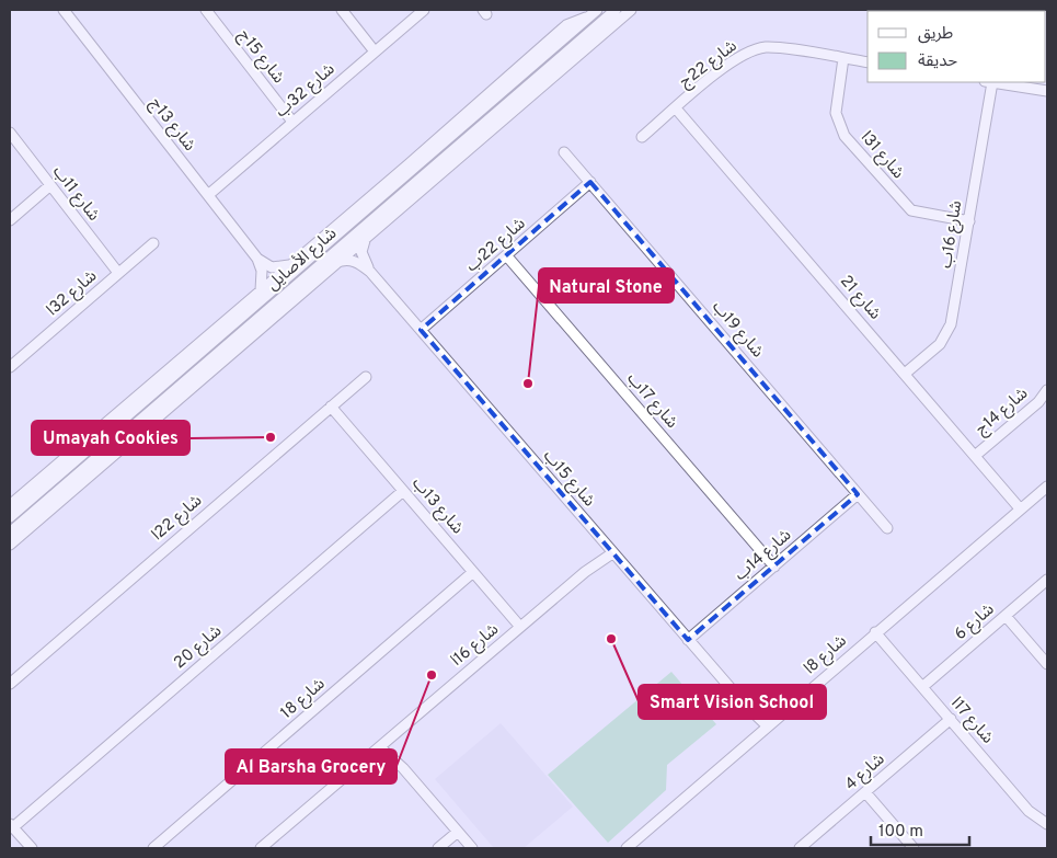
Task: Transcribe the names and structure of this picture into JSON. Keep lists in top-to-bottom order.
{
  "streets": {
    "street": [
      "شارع 15ج",
      "شارع 22ج",
      "شارع 32ب",
      "شارع 13ج",
      "شارع 31ا",
      "شارع 11ب",
      "شارع 16ب",
      "شارع 22ب",
      "شارع الأصايل",
      "شارع 32ا",
      "شارع 21",
      "شارع 19ب",
      "شارع 17ب",
      "شارع 14ج",
      "شارع 15ب",
      "شارع 13ب",
      "شارع 22ا",
      "شارع 14ب",
      "شارع 6",
      "شارع 16ا",
      "شارع 20",
      "شارع 8ا",
      "شارع 18",
      "شارع 17ا",
      "شارع 4"
    ]
  },
  "crossings": [
    ["شارع 15ج", "شارع 32ب"],
    ["شارع 22ج", "شارع 31ا"],
    ["شارع 22ج", "شارع 21"],
    ["شارع 32ب", "شارع 13ج"],
    ["شارع 31ا", "شارع 16ب"],
    ["شارع 11ب", "شارع 32ا"],
    ["شارع 16ب", "شارع 21"],
    ["شارع 22ب", "شارع 19ب"],
    ["شارع 22ب", "شارع 17ب"],
    ["شارع 22ب", "شارع 15ب"],
    ["شارع 21", "شارع 14ج"],
    ["شارع 21", "شارع 8ا"],
    ["شارع 19ب", "شارع 14ب"],
    ["شارع 17ب", "شارع 14ب"],
    ["شارع 15ب", "شارع 14ب"],
    ["شارع 15ب", "شارع 16ا"],
    ["شارع 15ب", "شارع 8ا"],
    ["شارع 13ب", "شارع 22ا"],
    ["شارع 13ب", "شارع 16ا"],
    ["شارع 13ب", "شارع 20"],
    ["شارع 13ب", "شارع 18"],
    ["شارع 6", "شارع 17ا"],
    ["شارع 8ا", "شارع 17ا"],
    ["شارع 17ا", "شارع 4"]
  ],
  "places": [
    "Natural Stone",
    "Umayah Cookies",
    "Smart Vision School",
    "Al Barsha Grocery"
  ],
  "legend": ["طريق", "حديقة"],
  "scale_bar": "100 m"
}
